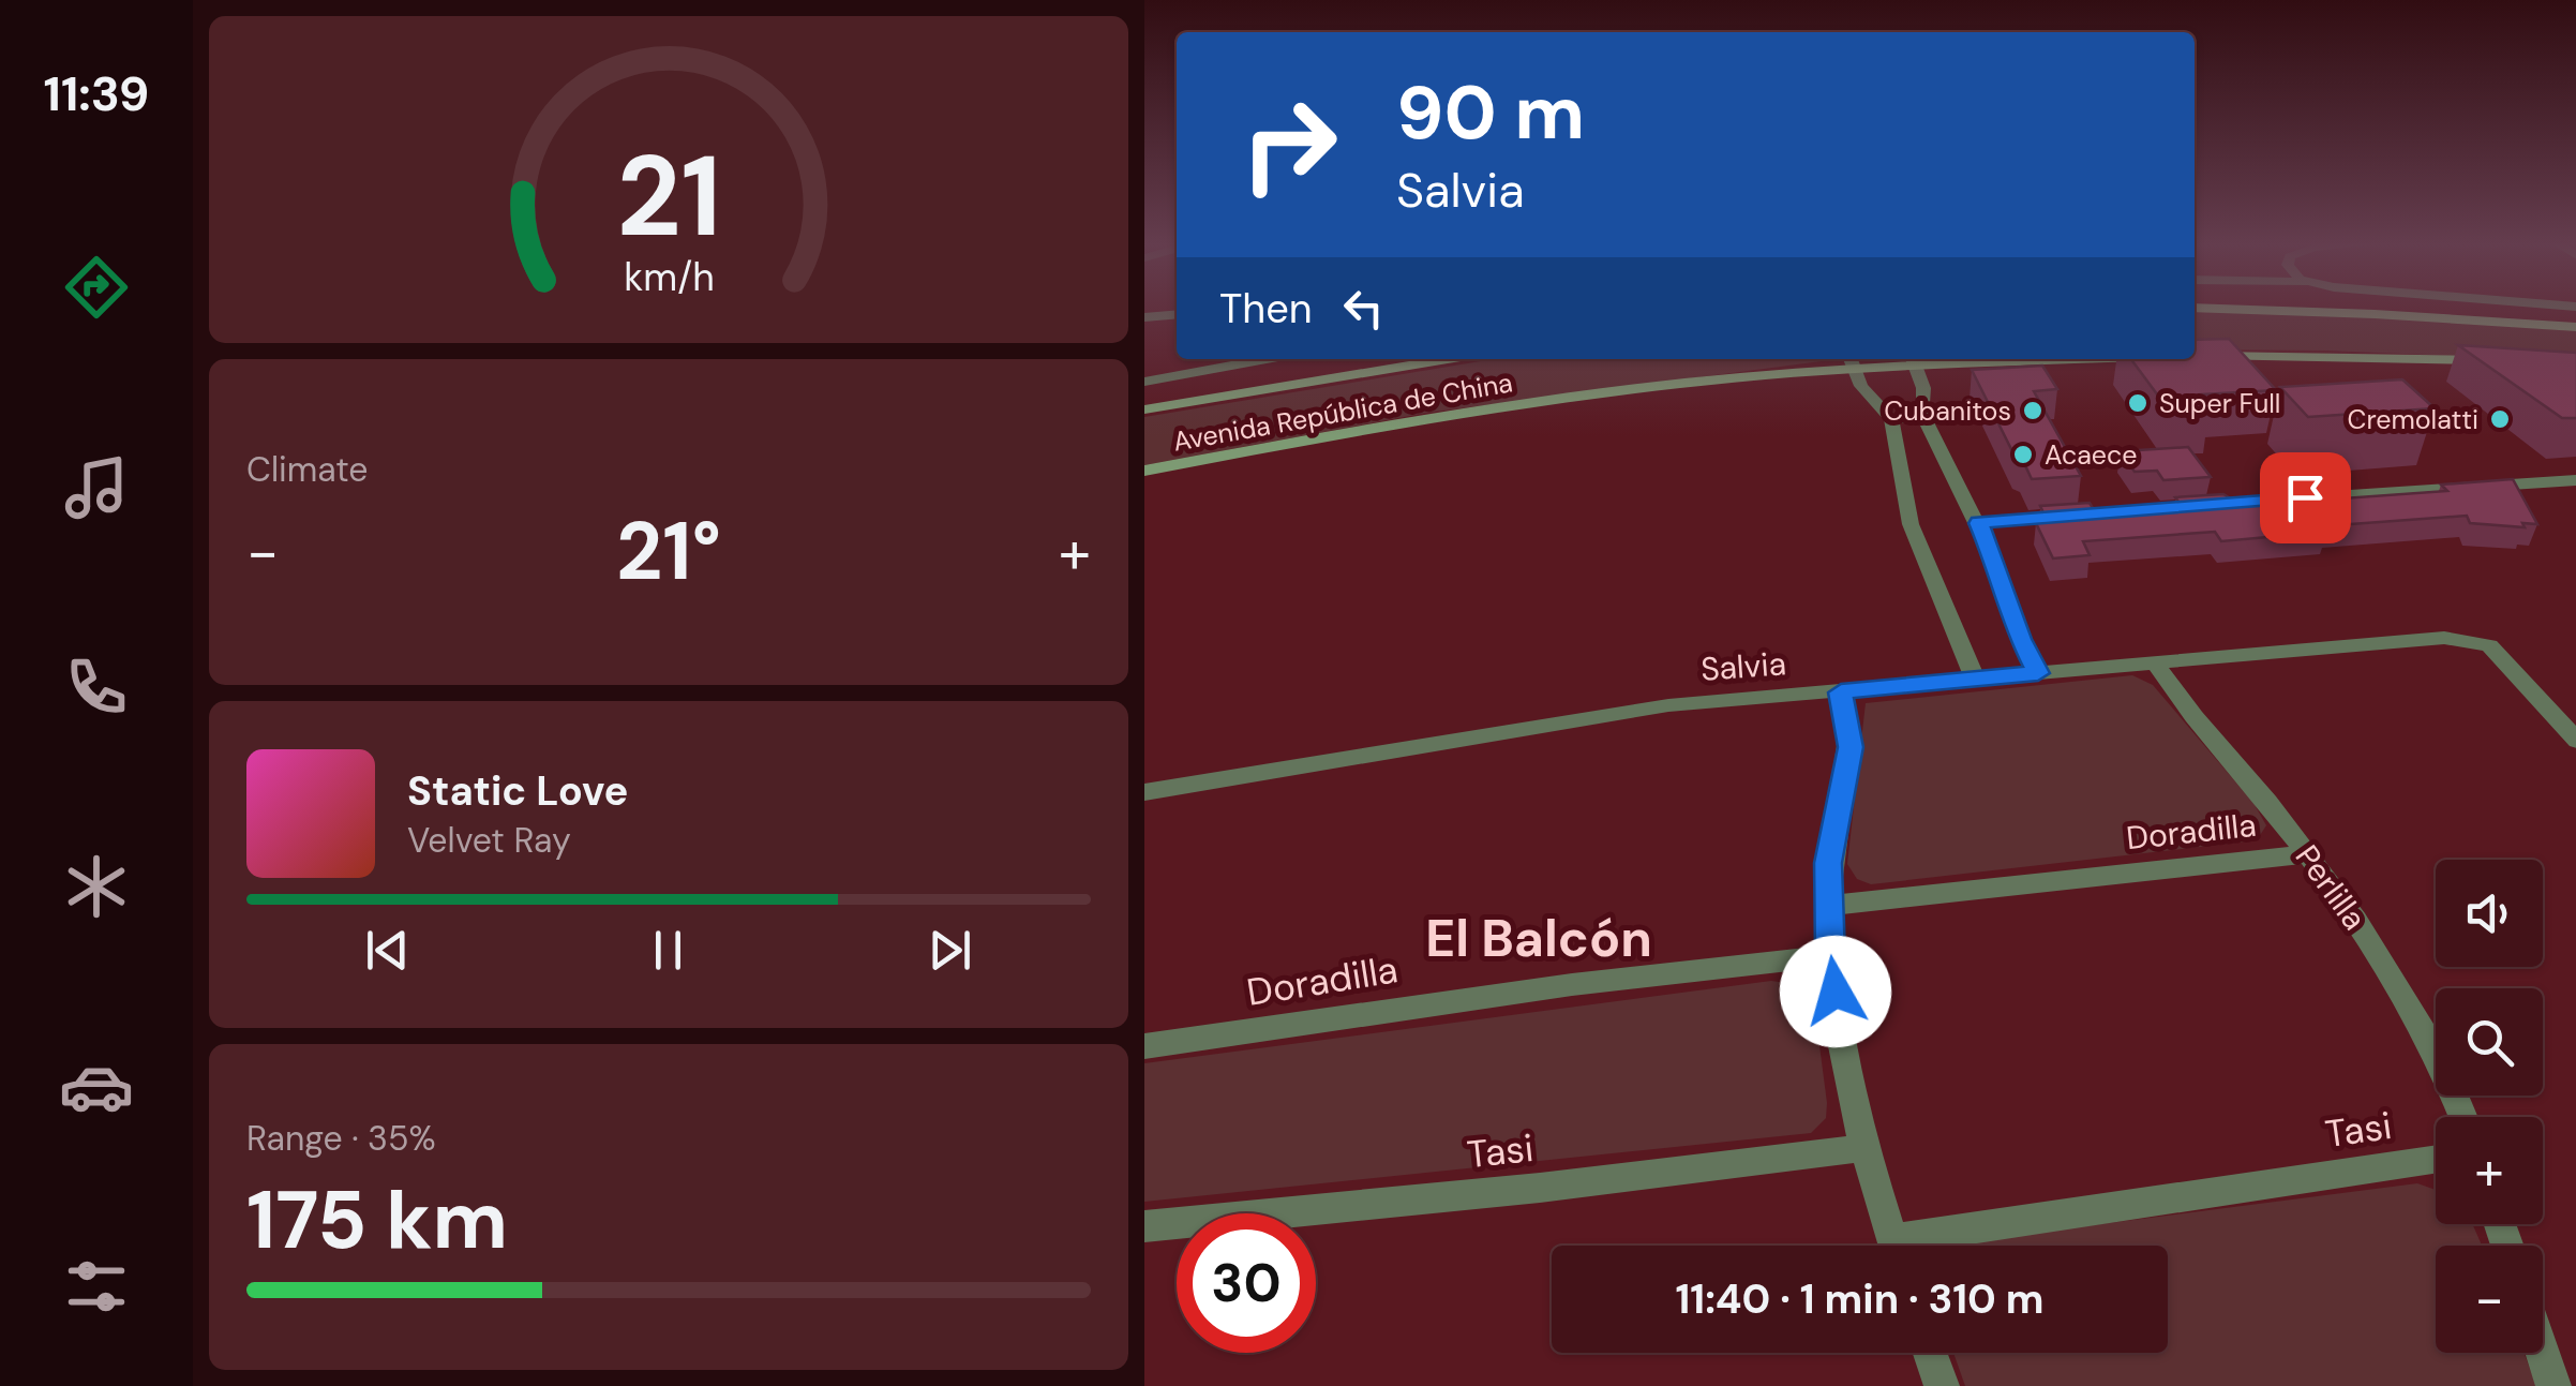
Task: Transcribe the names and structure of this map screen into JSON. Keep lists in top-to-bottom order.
{
  "streets": {
    "main road": ["Avenida República de China"],
    "street": [
      "Salvia",
      "Doradilla",
      "Perlilla",
      "Tasi"
    ]
  },
  "crossings": [
    ["Salvia", "Perlilla"],
    ["Doradilla", "Perlilla"]
  ],
  "districts": ["El Balcón"],
  "places": [
    "Super Full",
    "Cubanitos",
    "Cremolatti",
    "Acaece"
  ],
  "page": {
    "tabs": "11:39",
    "turn": ["90 m", "Salvia"],
    "then": "Then",
    "tile": [
      "Climate",
      ["Range · 35%", "175 km"]
    ],
    "heat": ["−", "21°", "+"],
    "song": ["Static Love", "Velvet Ray"],
    "map_buttons": ["+", "−"],
    "limit": "30",
    "trip": "11:40 · 1 min · 310 m",
    "gauge": ["21", "km/h"]
  }
}
